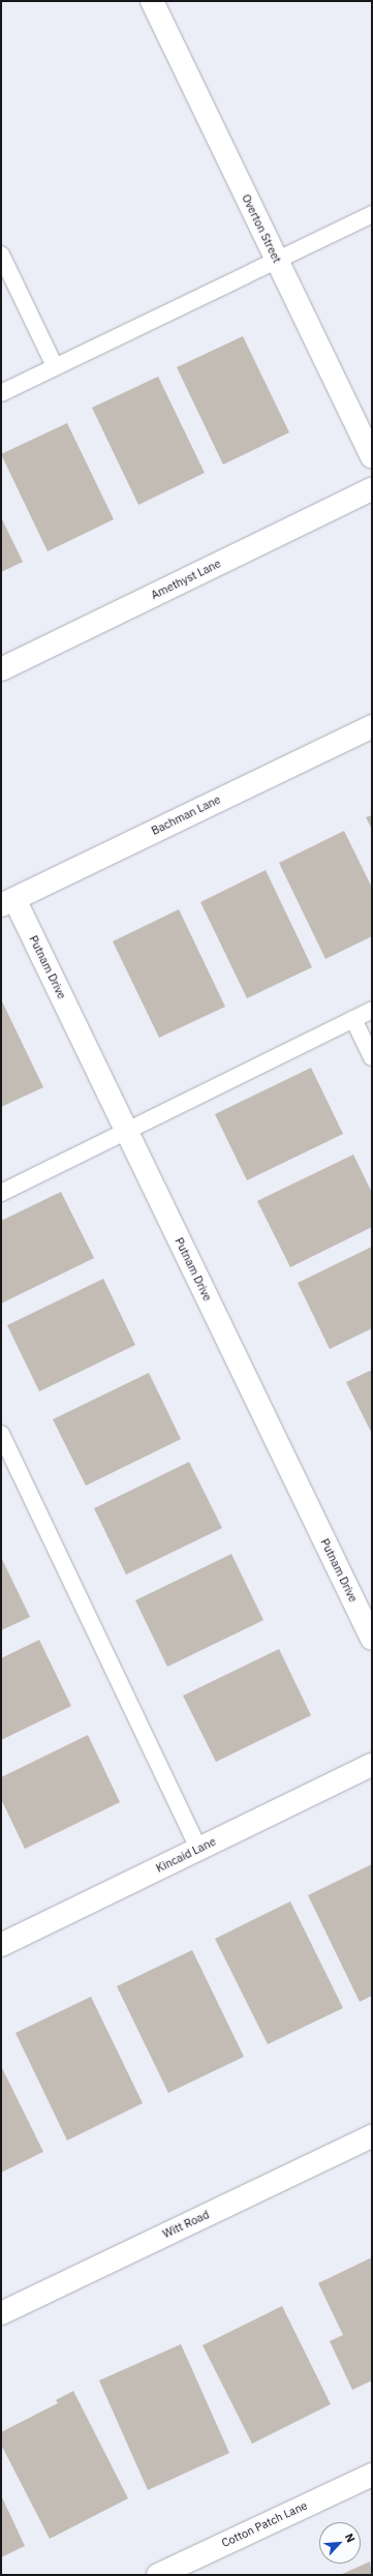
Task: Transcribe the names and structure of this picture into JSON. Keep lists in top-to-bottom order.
{
  "streets": {
    "street": [
      "Overton Street",
      "Amethyst Lane",
      "Bachman Lane",
      "Putnam Drive",
      "Kincaid Lane",
      "Witt Road",
      "Cotton Patch Lane"
    ]
  },
  "crossings": [
    ["Bachman Lane", "Putnam Drive"]
  ],
  "north": "top right"
}
